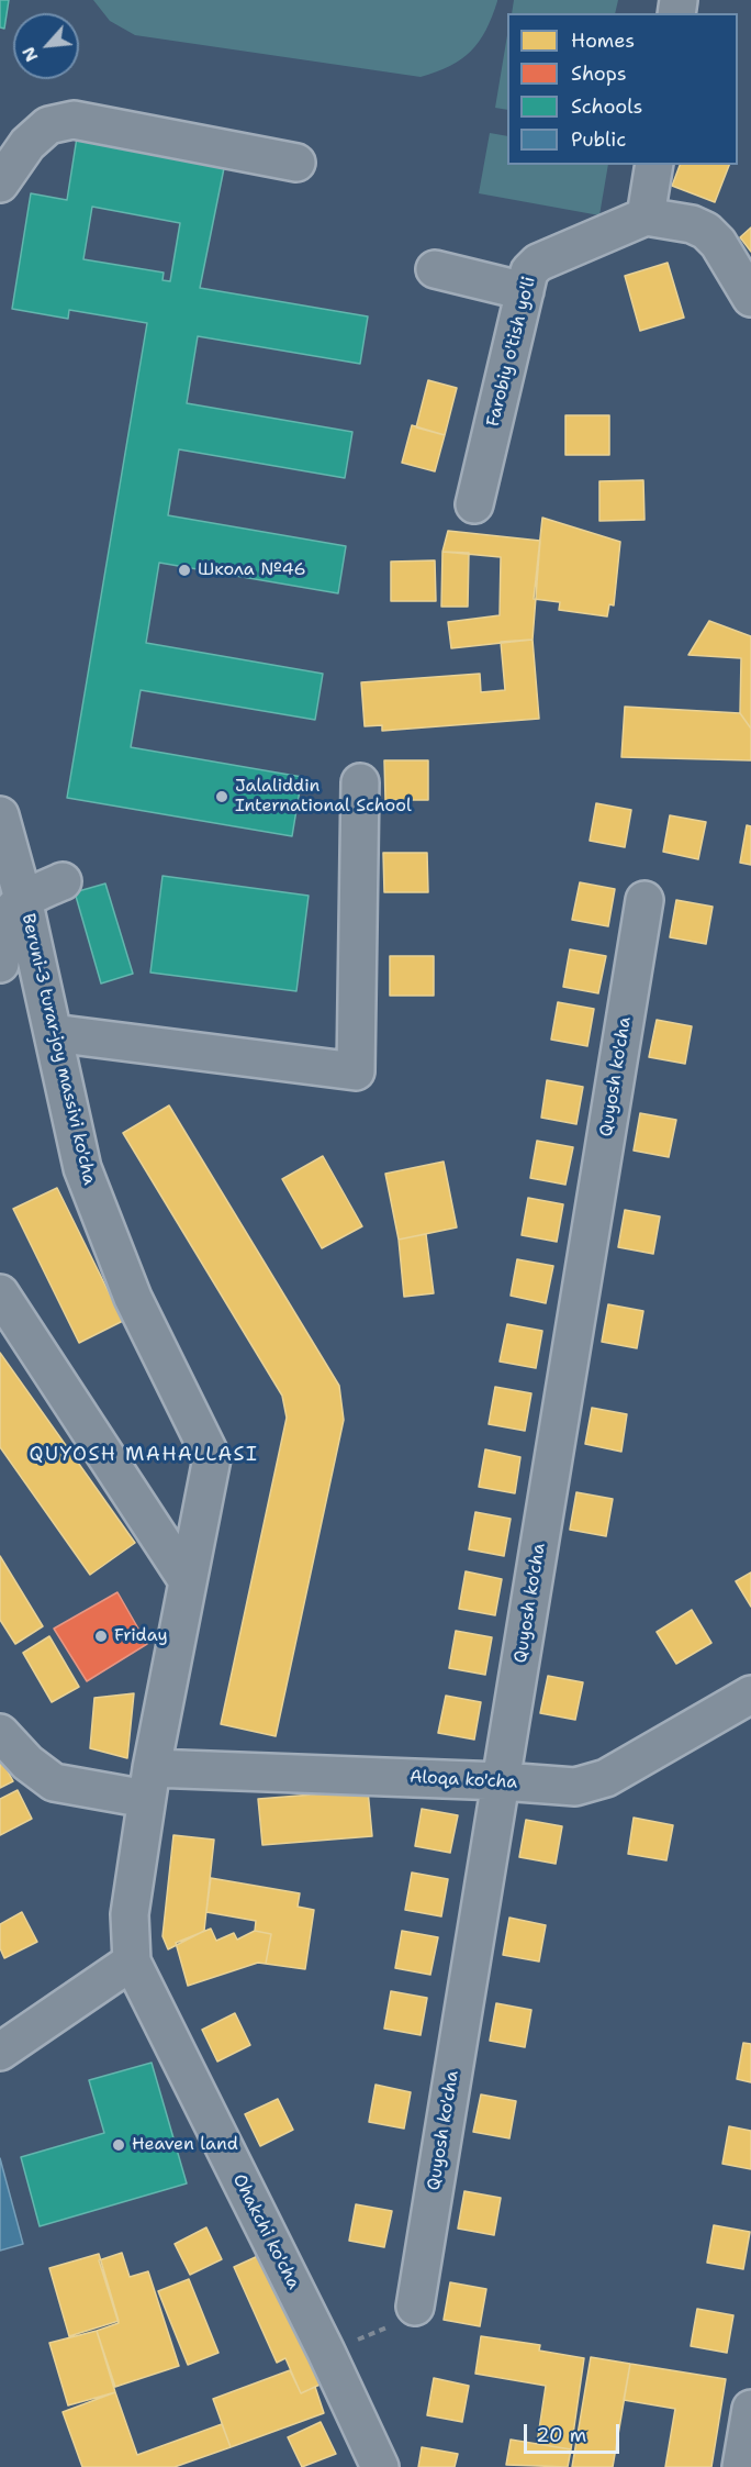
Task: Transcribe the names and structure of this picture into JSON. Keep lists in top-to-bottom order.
{
  "streets": {
    "street": [
      "Farobiy o'tish yo'li",
      "Beruni-3 turar-joy massivi ko'cha",
      "Quyosh ko'cha",
      "Aloqa ko'cha",
      "Ohakchi ko'cha"
    ]
  },
  "crossings": [
    ["Beruni-3 turar-joy massivi ko'cha", "Aloqa ko'cha"],
    ["Quyosh ko'cha", "Aloqa ko'cha"]
  ],
  "districts": ["QUYOSH MAHALLASI"],
  "places": [
    "Школа №46",
    "Jalaliddin International School",
    "Friday",
    "Heaven land"
  ],
  "legend": [
    "Homes",
    "Shops",
    "Schools",
    "Public"
  ],
  "scale_bar": "20 m",
  "north": "bottom left"
}
